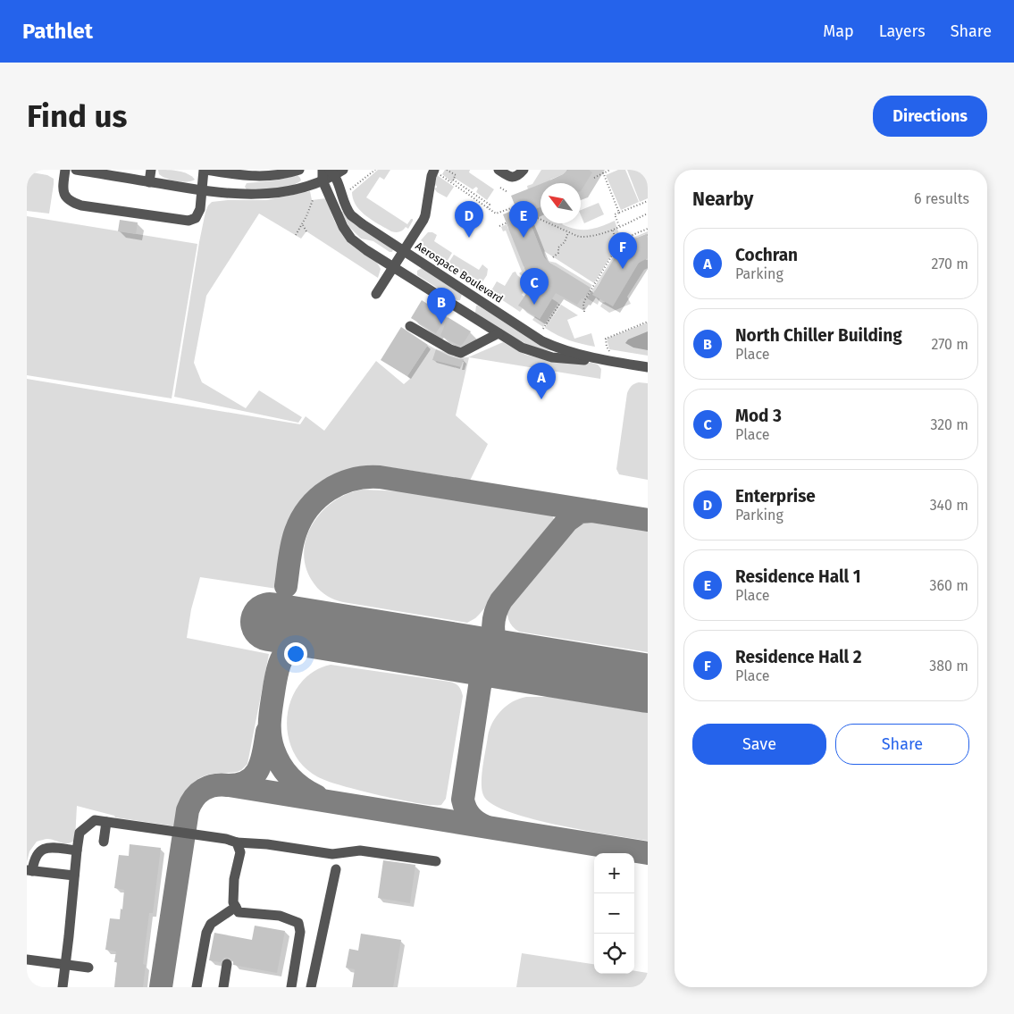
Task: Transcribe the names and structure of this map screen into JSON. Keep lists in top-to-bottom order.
{
  "streets": {
    "street": ["Aerospace Boulevard"]
  },
  "north": "top left",
  "page": {
    "header": "Pathlet",
    "nav": ["Map", "Layers", "Share"],
    "buttons": [
      "Directions",
      ["Save", "Share"]
    ],
    "title": "Find us",
    "heading": ["Nearby", "6 results"],
    "pins": [
      "D",
      "E",
      "F",
      "C",
      "B",
      "A"
    ],
    "list": [
      {
        "mark": "A",
        "name": "Cochran",
        "note": "Parking",
        "value": "270 m"
      },
      {
        "mark": "B",
        "name": "North Chiller Building",
        "note": "Place",
        "value": "270 m"
      },
      {
        "mark": "C",
        "name": "Mod 3",
        "note": "Place",
        "value": "320 m"
      },
      {
        "mark": "D",
        "name": "Enterprise",
        "note": "Parking",
        "value": "340 m"
      },
      {
        "mark": "E",
        "name": "Residence Hall 1",
        "note": "Place",
        "value": "360 m"
      },
      {
        "mark": "F",
        "name": "Residence Hall 2",
        "note": "Place",
        "value": "380 m"
      }
    ],
    "map_buttons": ["+", "−"]
  }
}
